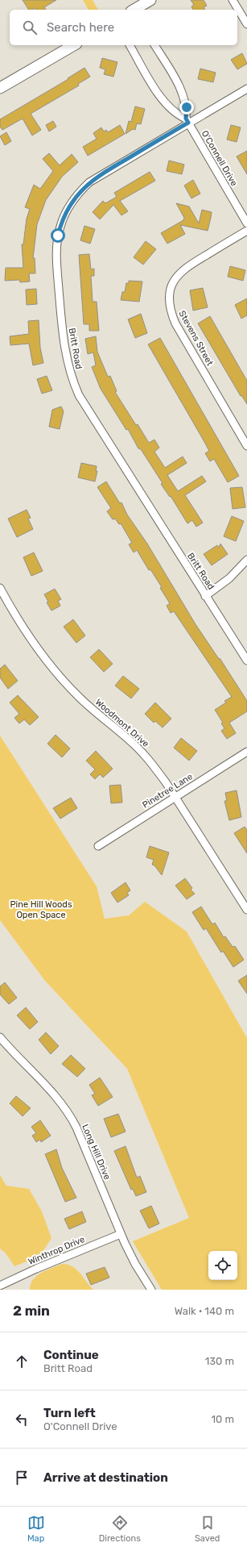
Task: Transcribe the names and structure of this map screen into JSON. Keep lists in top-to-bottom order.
{
  "streets": {
    "street": [
      "O'Connell Drive",
      "Stevens Street",
      "Britt Road",
      "Woodmont Drive",
      "Pinetree Lane",
      "Long Hill Drive",
      "Winthrop Drive"
    ]
  },
  "crossings": [
    ["O'Connell Drive", "Britt Road"],
    ["Woodmont Drive", "Pinetree Lane"],
    ["Long Hill Drive", "Winthrop Drive"]
  ],
  "parks": ["Pine Hill Woods Open Space"],
  "page": {
    "search": "Search here",
    "heading": ["2 min", "Walk · 140 m"],
    "list": [
      ["Continue", "Britt Road", "130 m"],
      ["Turn left", "O'Connell Drive", "10 m"],
      "Arrive at destination"
    ],
    "nav": ["Map", "Directions", "Saved"]
  }
}
